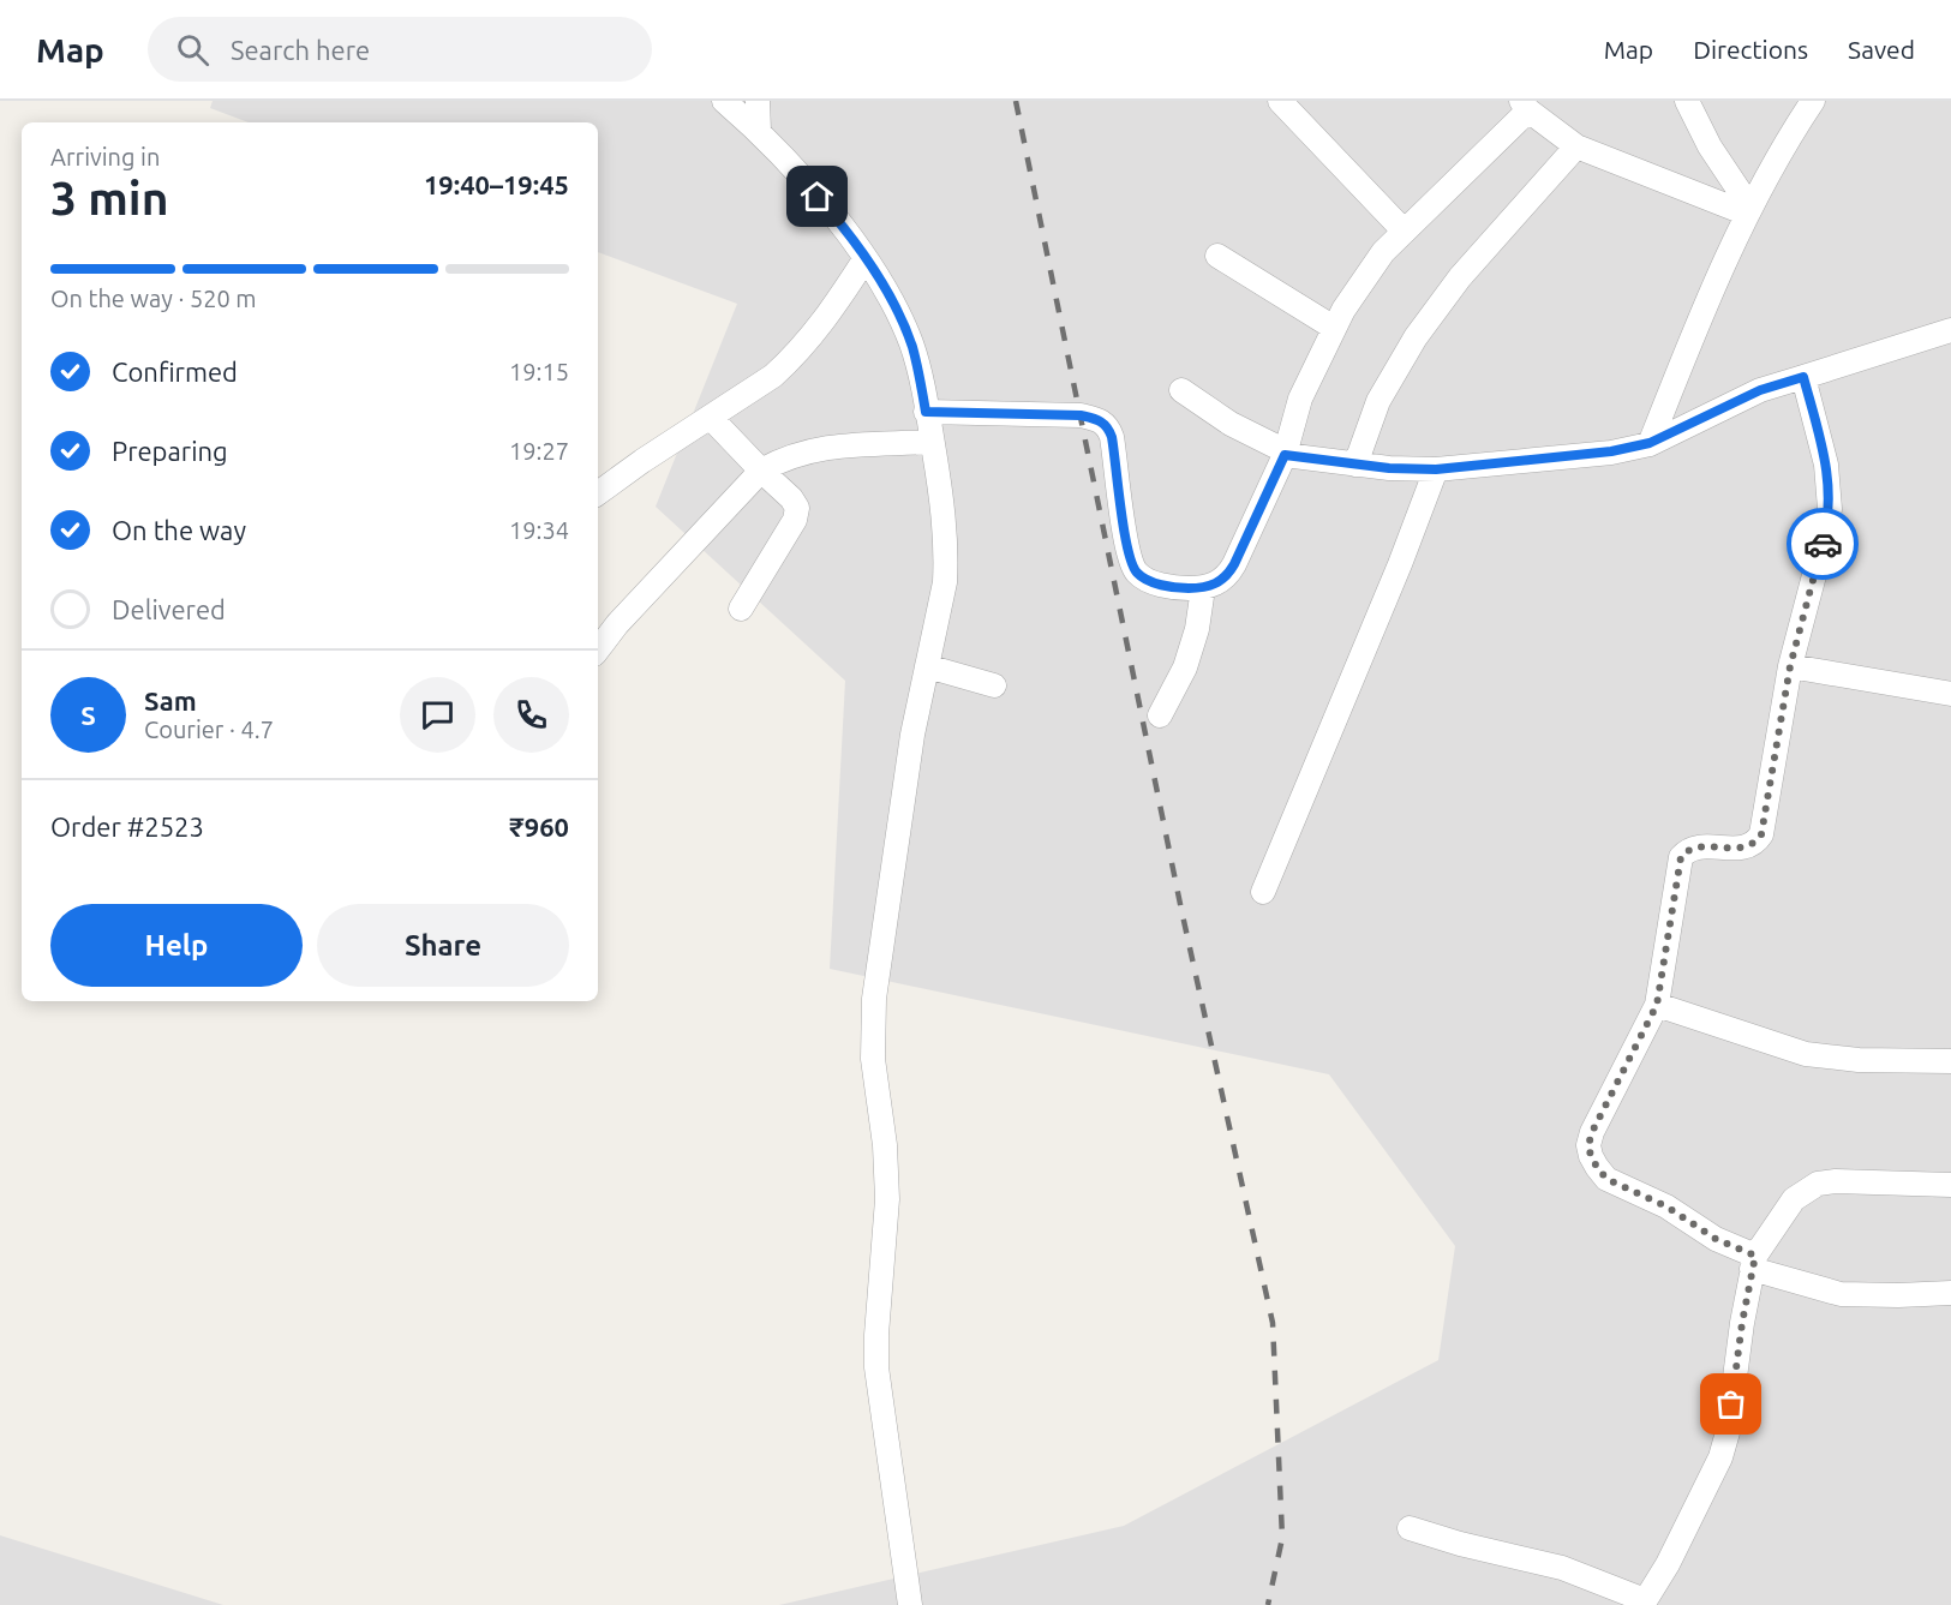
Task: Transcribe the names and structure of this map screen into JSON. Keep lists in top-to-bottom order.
{
  "page": {
    "header": "Map",
    "search": "Search here",
    "nav": ["Map", "Directions", "Saved"],
    "heading": ["3 min", "Arriving in", "19:40–19:45"],
    "panel": [
      "Sam",
      "Courier · 4.7",
      "Order #2523",
      "₹960"
    ],
    "bar": "On the way · 520 m",
    "list": [
      ["Confirmed", "19:15"],
      ["Preparing", "19:27"],
      ["On the way", "19:34"],
      "Delivered"
    ],
    "round": "S",
    "buttons": ["Help", "Share"]
  }
}
